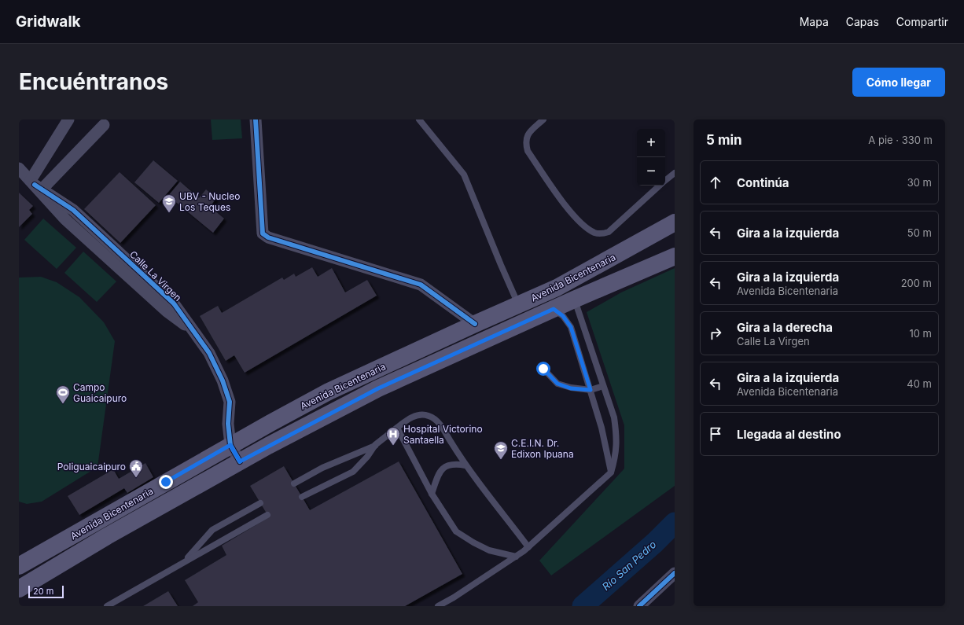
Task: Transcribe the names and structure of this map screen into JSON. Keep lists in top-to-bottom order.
{
  "streets": {
    "main road": ["Avenida Bicentenaria"],
    "street": ["Calle La Virgen"]
  },
  "crossings": [
    ["Calle La Virgen", "Avenida Bicentenaria"]
  ],
  "water": ["Río San Pedro"],
  "places": {
    "school or university": ["UBV - Nucleo Los Teques", "C.E.I.N. Dr. Edixon Ipuana"],
    "sports": ["Campo Guaicaipuro"],
    "hospital": ["Hospital Victorino Santaella"],
    "public building": ["Poliguaicaipuro"]
  },
  "scale_bar": "20 m",
  "page": {
    "header": "Gridwalk",
    "nav": ["Mapa", "Capas", "Compartir"],
    "buttons": "Cómo llegar",
    "title": "Encuéntranos",
    "heading": ["5 min", "A pie · 330 m"],
    "map_buttons": ["+", "−"],
    "list": [
      ["Continúa", "30 m"],
      ["Gira a la izquierda", "50 m"],
      ["Gira a la izquierda", "Avenida Bicentenaria", "200 m"],
      ["Gira a la derecha", "Calle La Virgen", "10 m"],
      ["Gira a la izquierda", "Avenida Bicentenaria", "40 m"],
      "Llegada al destino"
    ],
    "scale": "20 m"
  }
}
